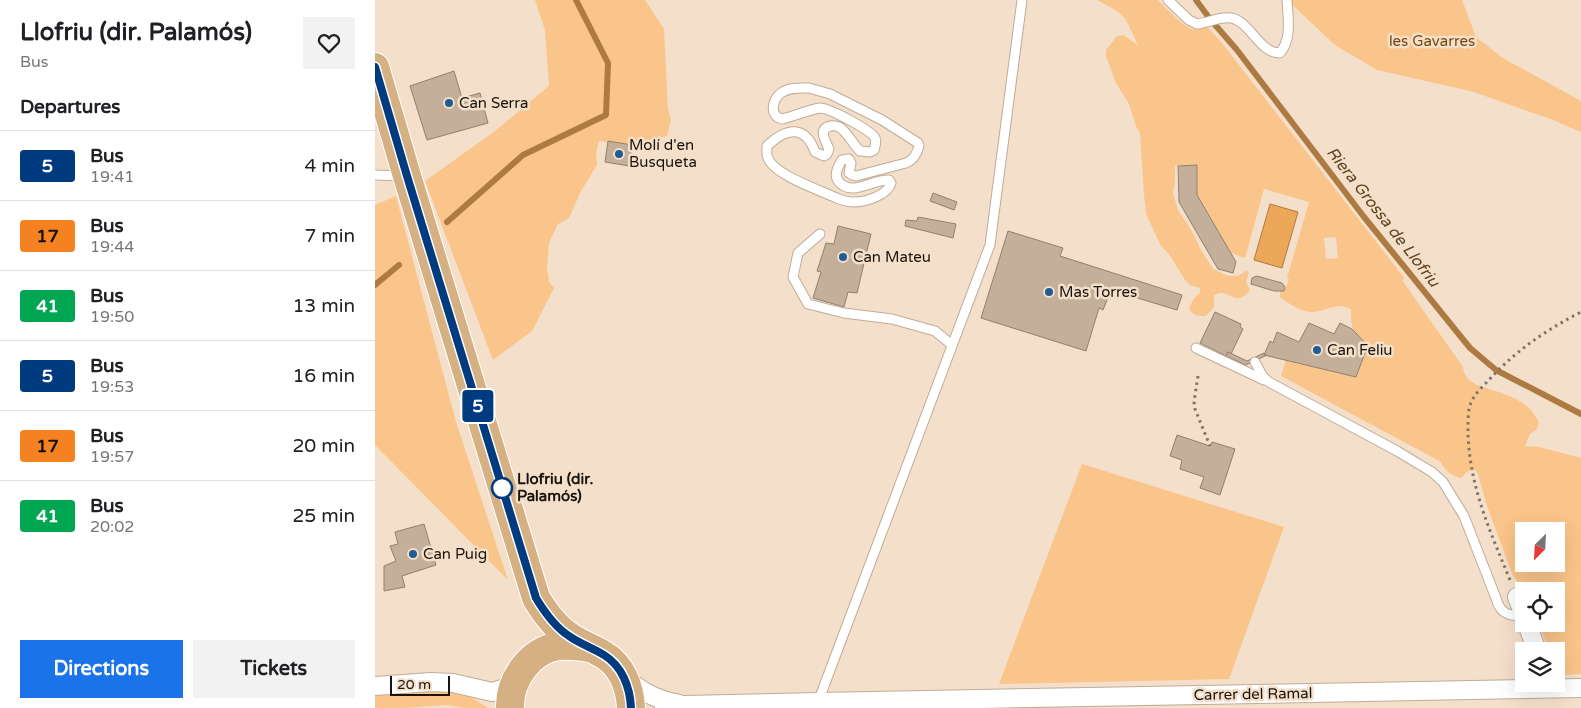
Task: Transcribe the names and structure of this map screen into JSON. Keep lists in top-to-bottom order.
{
  "streets": {
    "street": ["Carrer del Ramal"]
  },
  "water": ["Riera Grossa de Llofriu"],
  "parks": ["les Gavarres"],
  "places": [
    "Can Serra",
    "Molí d'en Busqueta",
    "Can Mateu",
    "Mas Torres",
    "Can Feliu",
    "Llofriu (dir. Palamós)",
    "Can Puig"
  ],
  "lines": ["bus line 5"],
  "scale_bar": "20 m",
  "north": "bottom left",
  "page": {
    "heading": [
      ["Llofriu (dir. Palamós)", "Bus"],
      "Departures"
    ],
    "on_map": "5",
    "list": [
      {
        "mark": "5",
        "name": "Bus",
        "note": "19:41",
        "value": "4 min"
      },
      {
        "mark": "17",
        "name": "Bus",
        "note": "19:44",
        "value": "7 min"
      },
      {
        "mark": "41",
        "name": "Bus",
        "note": "19:50",
        "value": "13 min"
      },
      {
        "mark": "5",
        "name": "Bus",
        "note": "19:53",
        "value": "16 min"
      },
      {
        "mark": "17",
        "name": "Bus",
        "note": "19:57",
        "value": "20 min"
      },
      {
        "mark": "41",
        "name": "Bus",
        "note": "20:02",
        "value": "25 min"
      }
    ],
    "buttons": ["Directions", "Tickets"],
    "scale": "20 m"
  }
}
